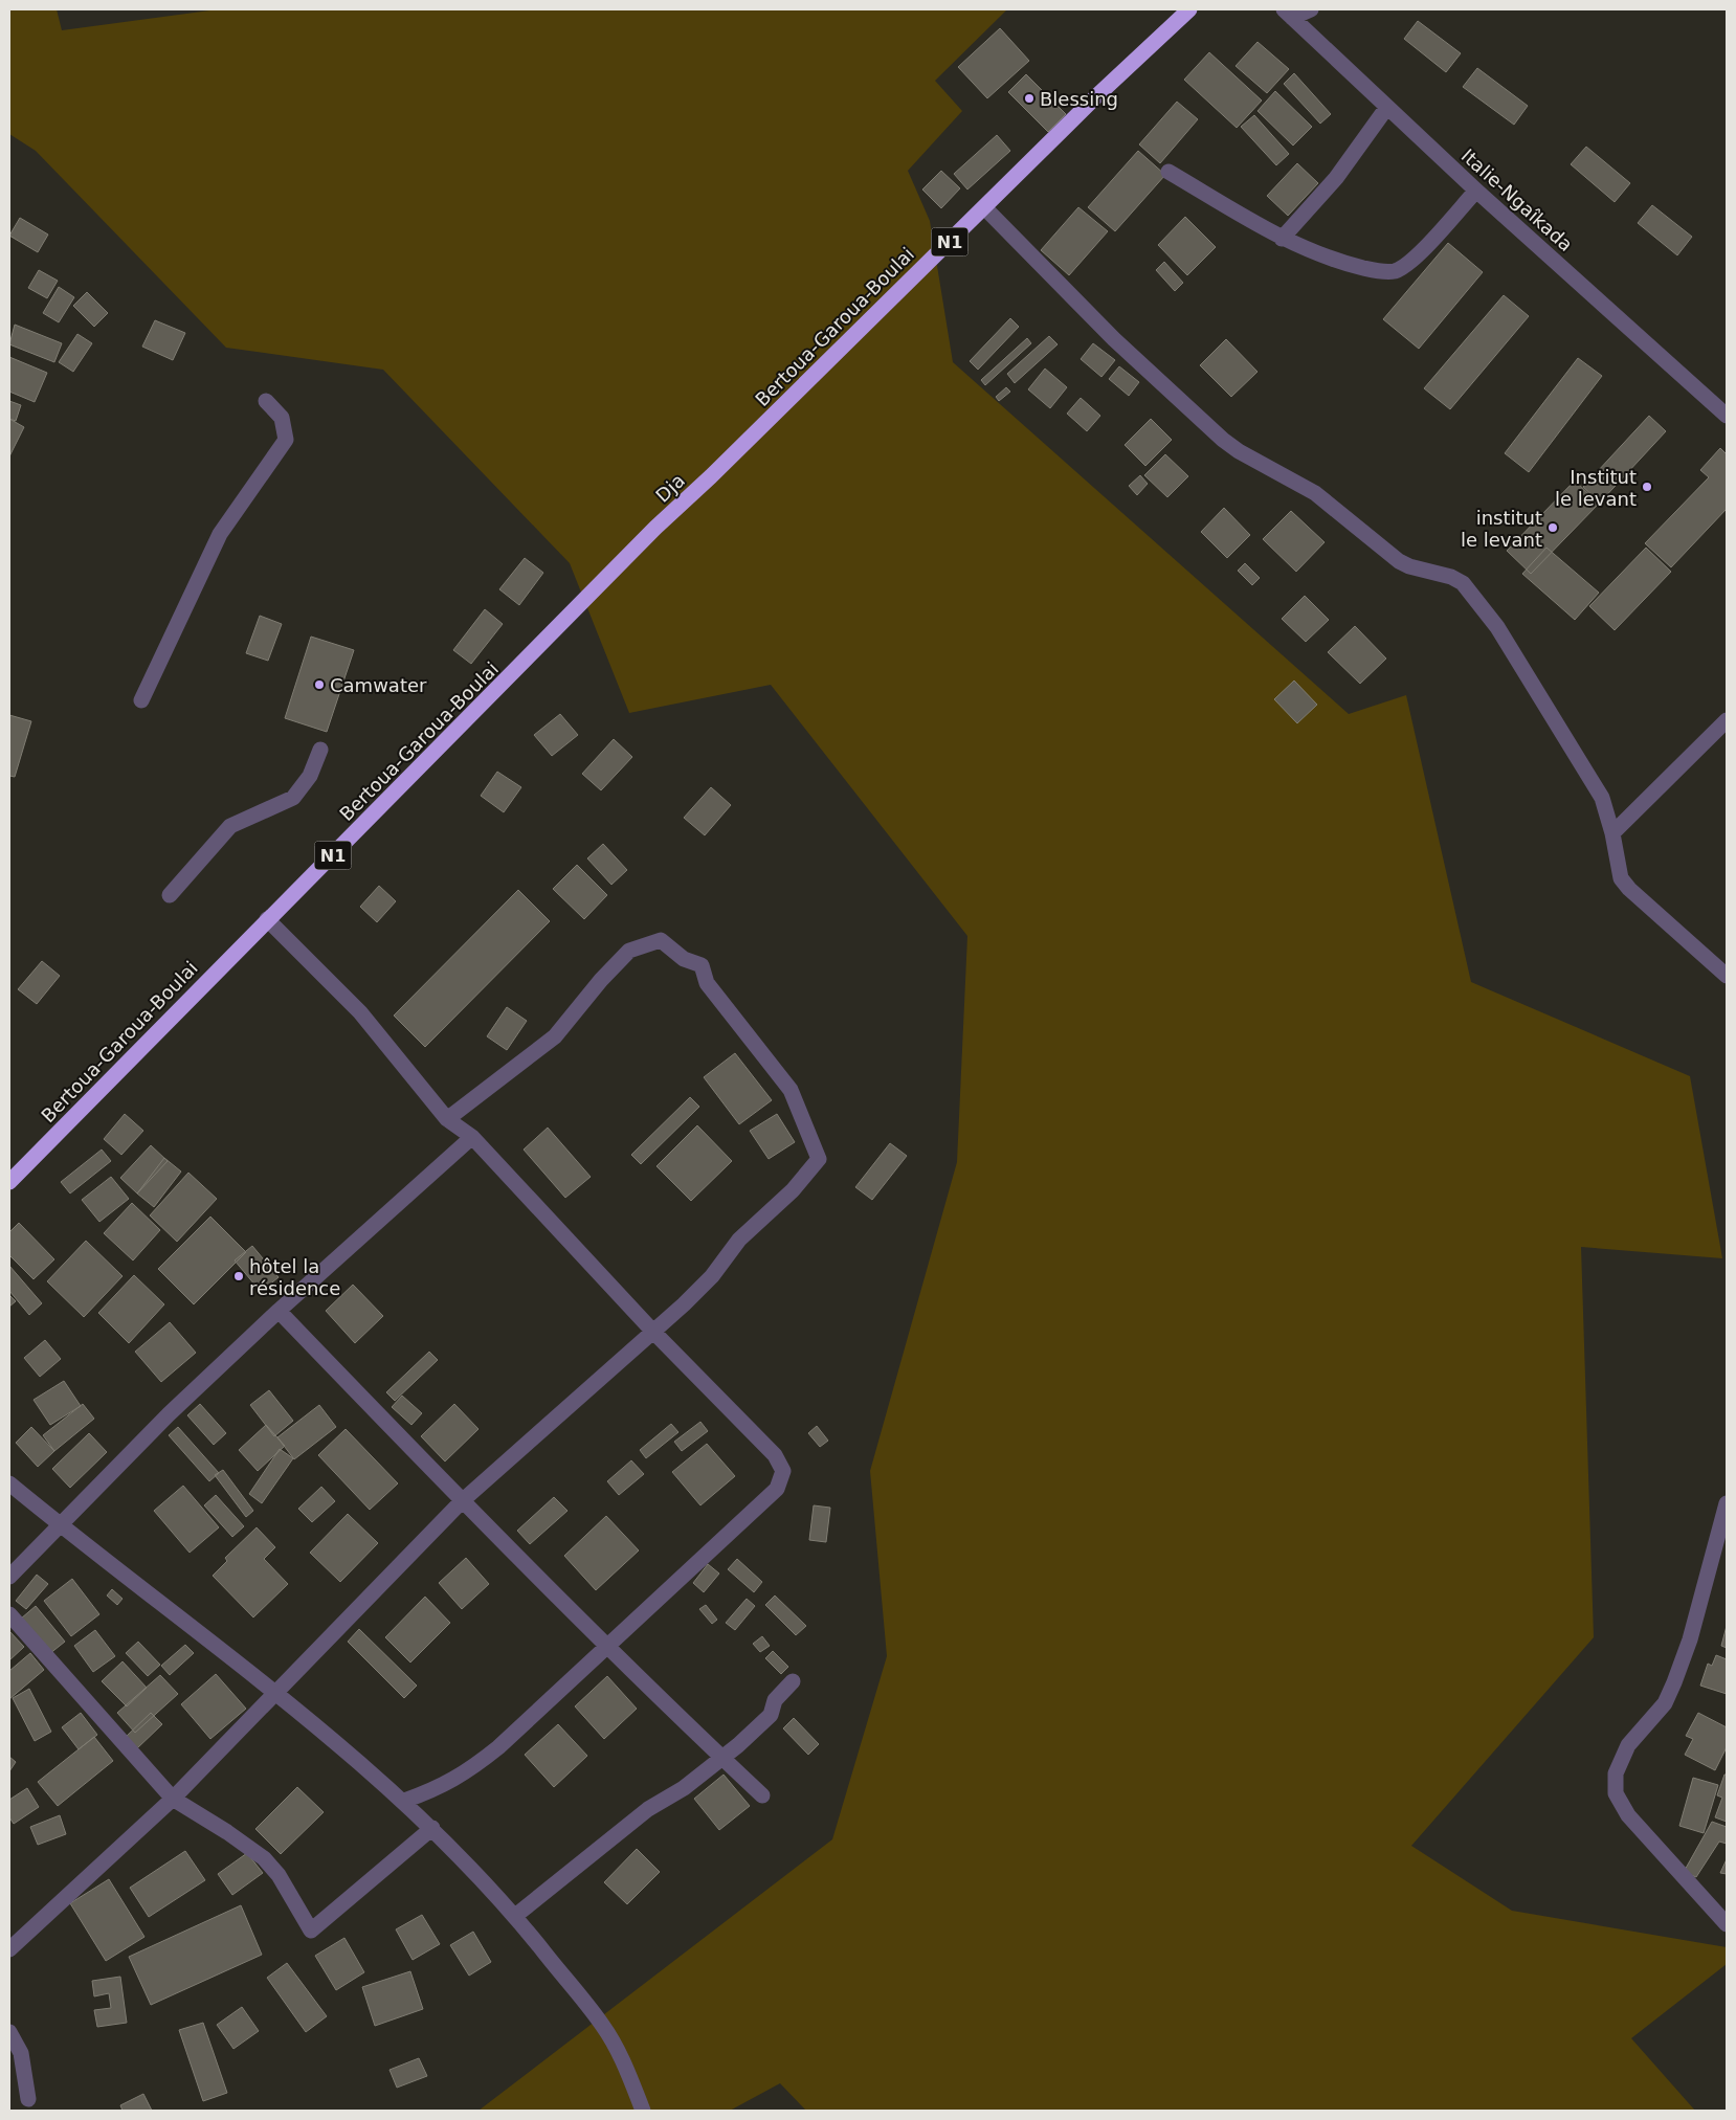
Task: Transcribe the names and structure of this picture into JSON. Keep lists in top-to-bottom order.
{
  "streets": {
    "highway": ["N1", "Bertoua-Garoua-Boulai", "Dja"],
    "street": ["Italie-Ngaîkada"]
  },
  "crossings": [
    ["Bertoua-Garoua-Boulai", "Dja"]
  ],
  "places": [
    "Blessing",
    "Institut le levant",
    "institut le levant",
    "Camwater",
    "hôtel la résidence"
  ]
}
